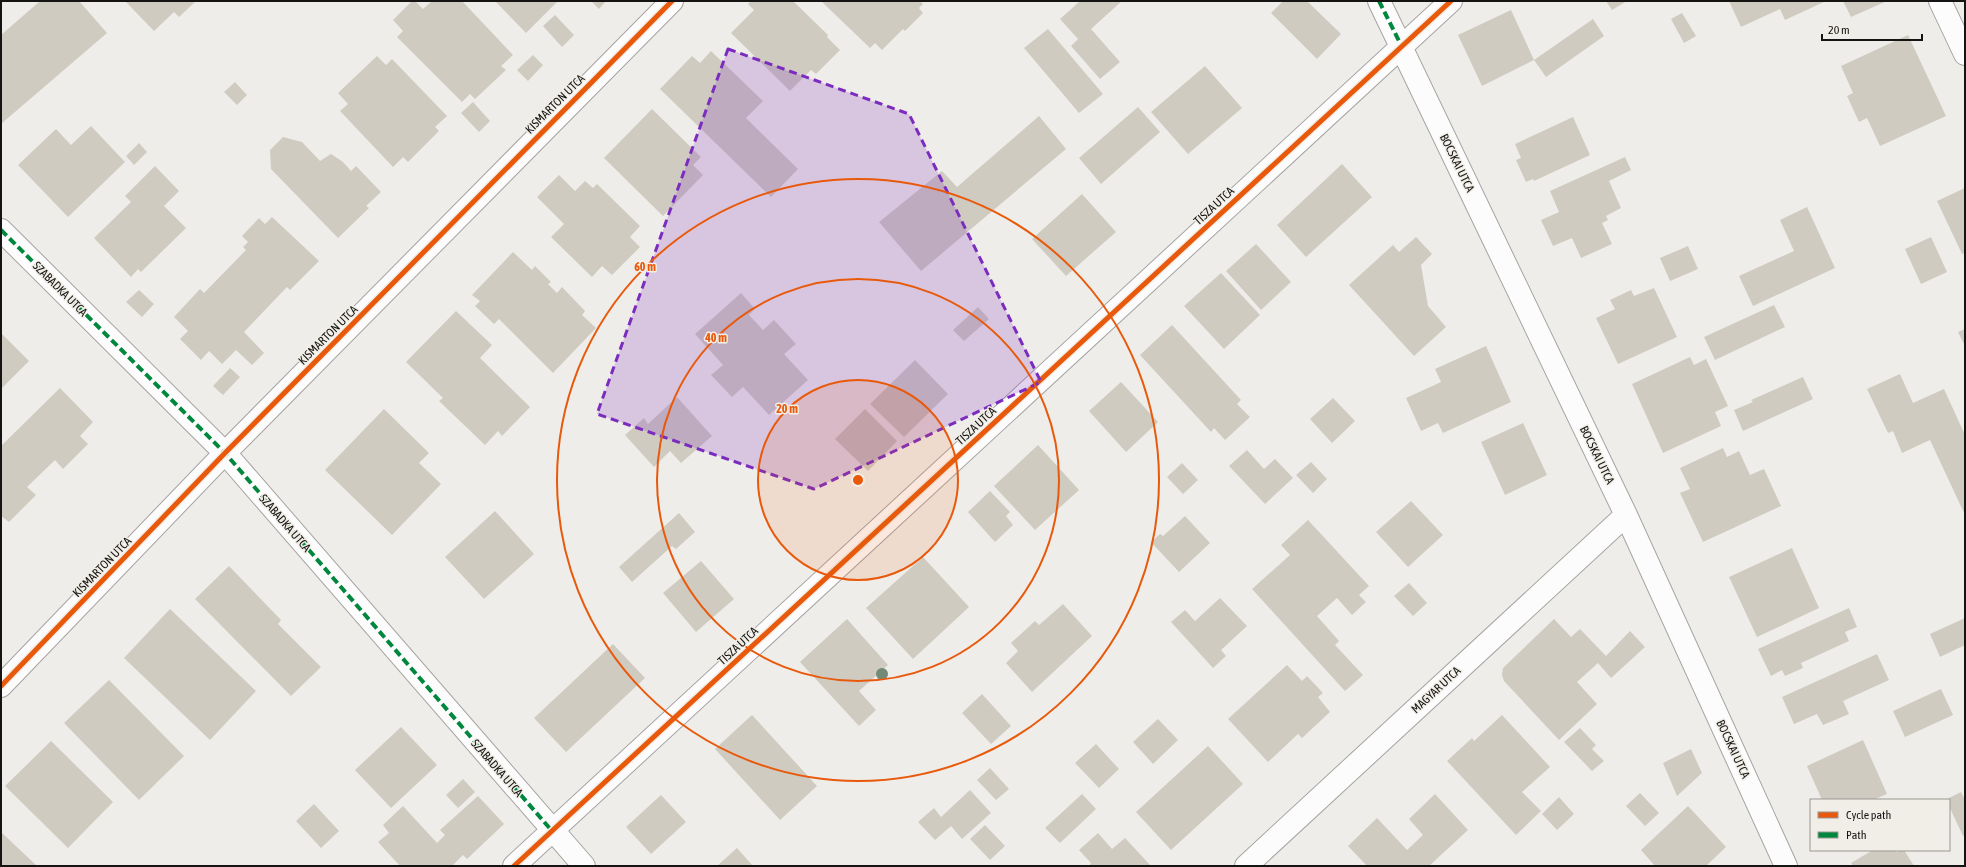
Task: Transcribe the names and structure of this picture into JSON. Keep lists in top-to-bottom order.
{
  "streets": {
    "street": [
      "KISMARTON UTCA",
      "BOCSKAI UTCA",
      "TISZA UTCA",
      "SZABADKA UTCA",
      "MAGYAR UTCA"
    ]
  },
  "crossings": [
    ["KISMARTON UTCA", "SZABADKA UTCA"],
    ["BOCSKAI UTCA", "TISZA UTCA"],
    ["BOCSKAI UTCA", "MAGYAR UTCA"],
    ["TISZA UTCA", "SZABADKA UTCA"]
  ],
  "legend": ["Cycle path", "Path"],
  "scale_bar": "20 m",
  "rings": ["60 m", "40 m", "20 m"]
}
